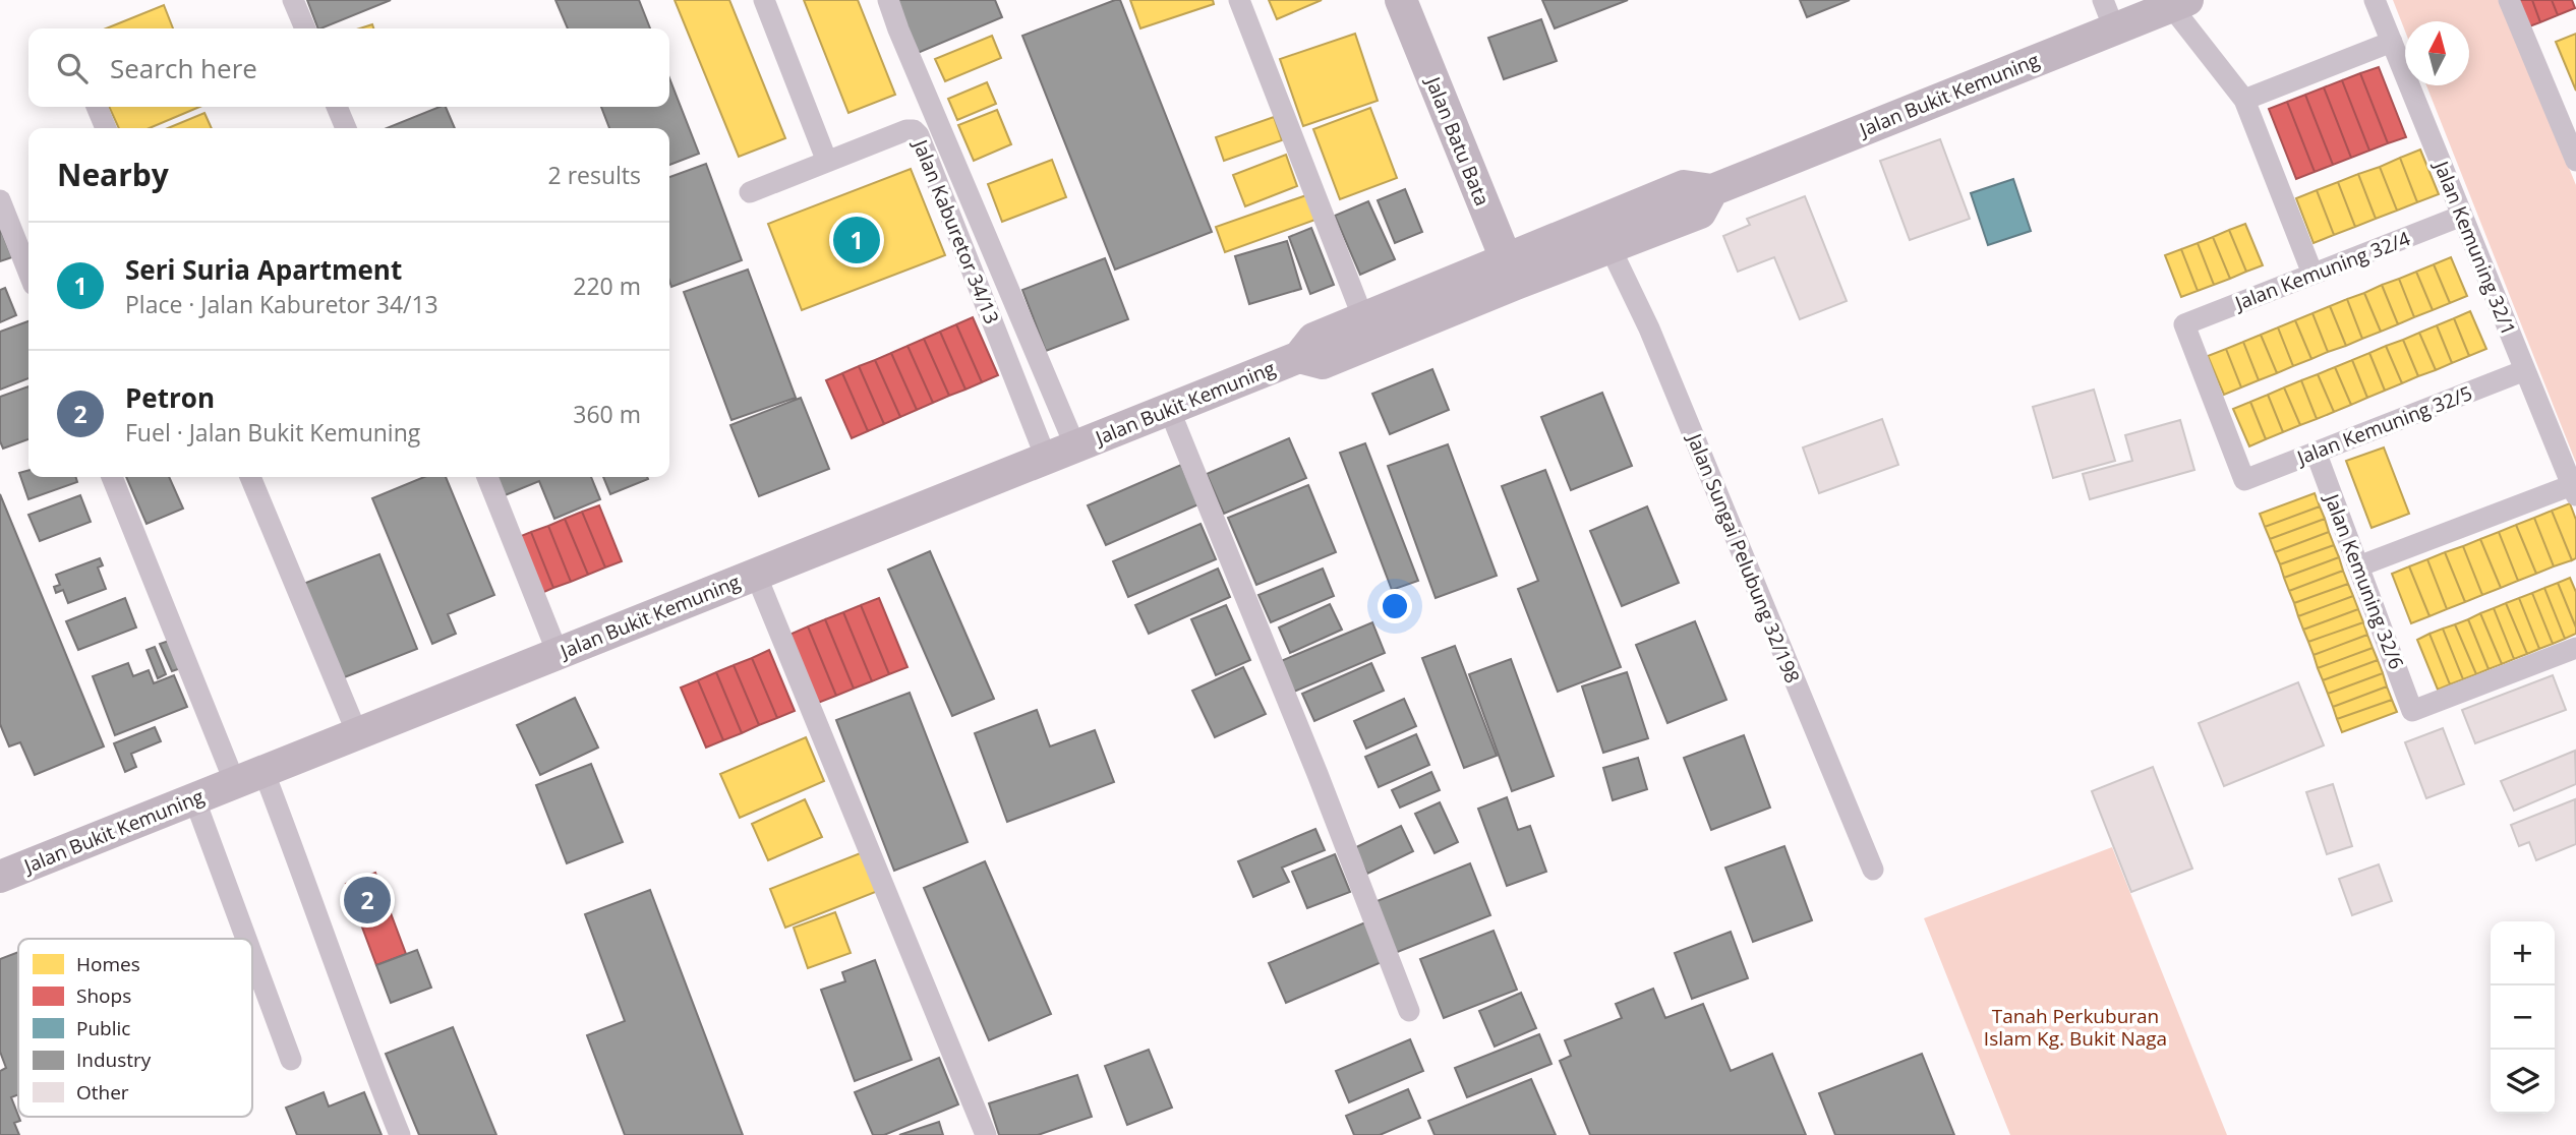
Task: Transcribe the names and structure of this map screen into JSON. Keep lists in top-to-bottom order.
{
  "streets": {
    "main road": ["Jalan Bukit Kemuning", "Jalan Batu Bata"],
    "street": [
      "Jalan Kaburetor 34/13",
      "Jalan Kemuning 32/1",
      "Jalan Kemuning 32/4",
      "Jalan Kemuning 32/5",
      "Jalan Sungai Pelubung 32/198",
      "Jalan Kemuning 32/6"
    ]
  },
  "crossings": [
    ["Jalan Bukit Kemuning", "Jalan Batu Bata"],
    ["Jalan Bukit Kemuning", "Jalan Kaburetor 34/13"],
    ["Jalan Bukit Kemuning", "Jalan Sungai Pelubung 32/198"],
    ["Jalan Kemuning 32/1", "Jalan Kemuning 32/4"],
    ["Jalan Kemuning 32/1", "Jalan Kemuning 32/5"],
    ["Jalan Kemuning 32/4", "Jalan Kemuning 32/5"],
    ["Jalan Kemuning 32/5", "Jalan Kemuning 32/6"]
  ],
  "parks": ["Tanah Perkuburan Islam Kg. Bukit Naga"],
  "legend": [
    "Homes",
    "Shops",
    "Public",
    "Industry",
    "Other"
  ],
  "north": "top",
  "page": {
    "search": "Search here",
    "heading": ["Nearby", "2 results"],
    "pins": ["1", "2"],
    "list": [
      {
        "mark": "1",
        "name": "Seri Suria Apartment",
        "note": "Place · Jalan Kaburetor 34/13",
        "value": "220 m"
      },
      {
        "mark": "2",
        "name": "Petron",
        "note": "Fuel · Jalan Bukit Kemuning",
        "value": "360 m"
      }
    ],
    "map_buttons": ["+", "−"]
  }
}
